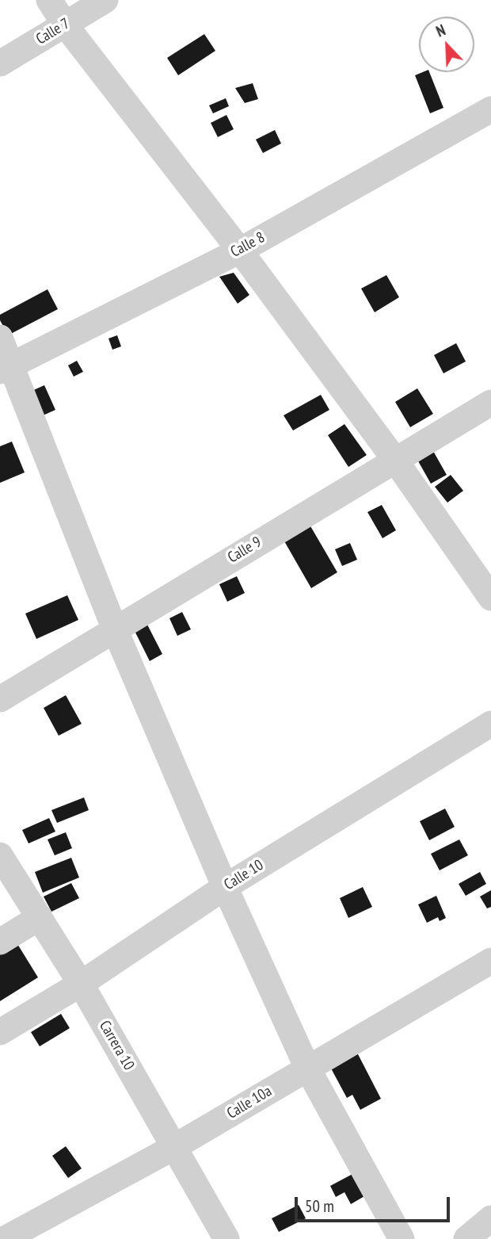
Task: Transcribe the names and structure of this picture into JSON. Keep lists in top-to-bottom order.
{
  "streets": {
    "street": [
      "Calle 7",
      "Calle 8",
      "Calle 9",
      "Calle 10",
      "Carrera 10",
      "Calle 10a"
    ]
  },
  "crossings": [
    ["Calle 10", "Carrera 10"],
    ["Carrera 10", "Calle 10a"]
  ],
  "scale_bar": "50 m",
  "north": "top left"
}
